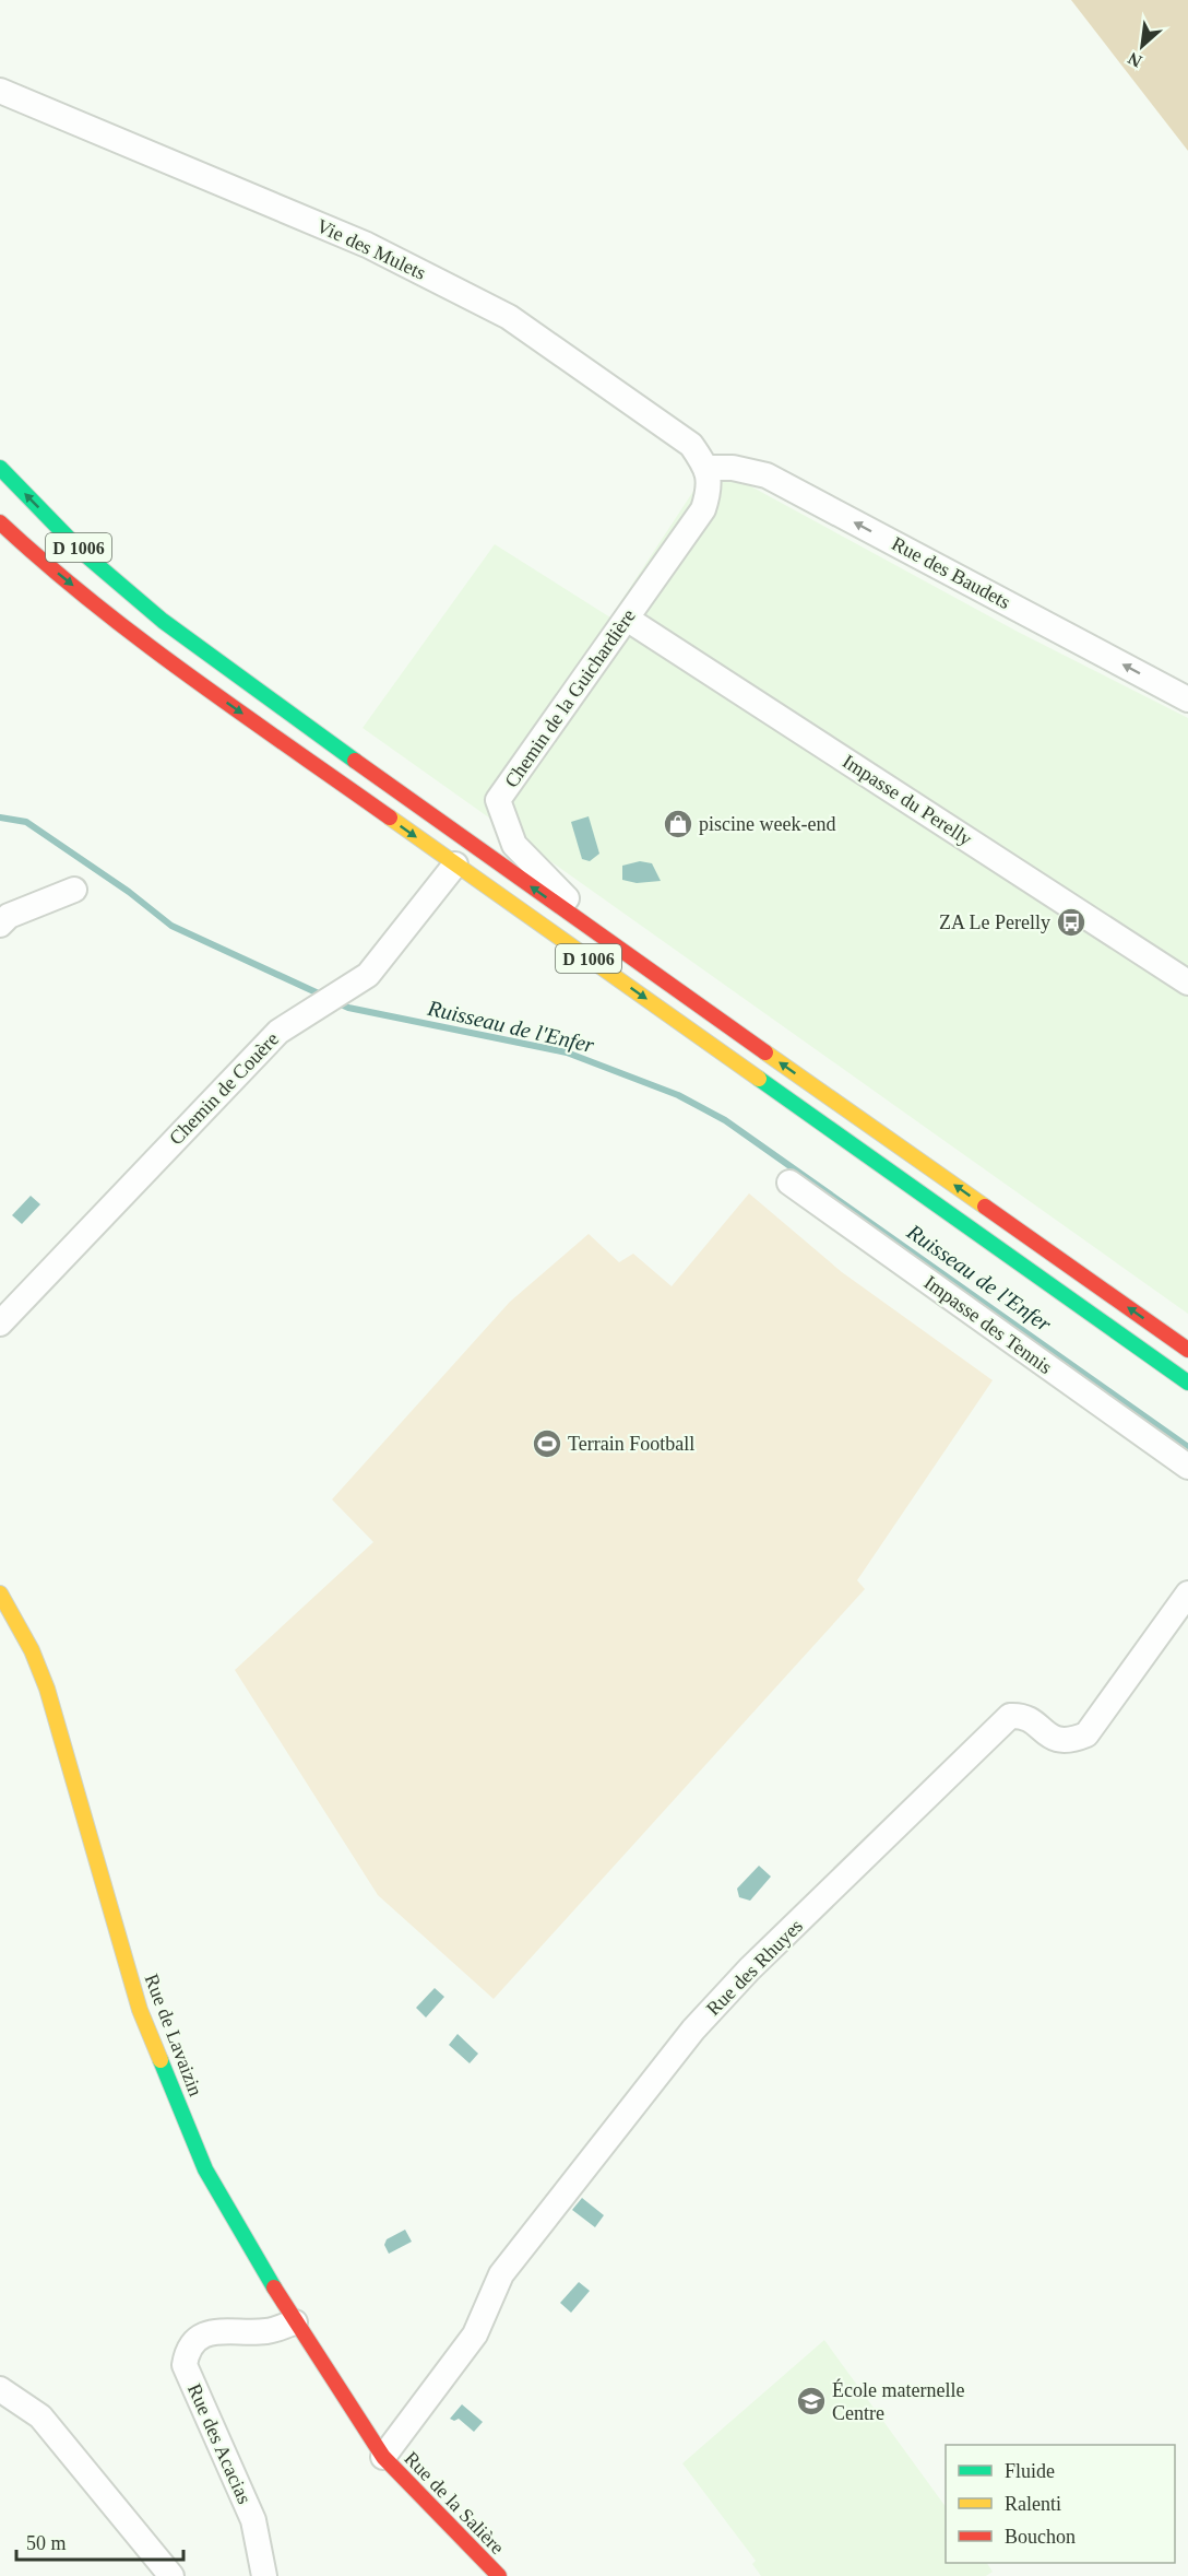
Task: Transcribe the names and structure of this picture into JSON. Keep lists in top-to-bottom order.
{
  "streets": {
    "main road": ["D 1006", "Rue de Lavaizin", "Rue de la Salière"],
    "street": [
      "Vie des Mulets",
      "Rue des Baudets",
      "Chemin de la Guichardière",
      "Impasse du Perelly",
      "Chemin de Couère",
      "Impasse des Tennis",
      "Rue des Rhuyes",
      "Rue des Acacias"
    ]
  },
  "crossings": [
    ["Vie des Mulets", "Rue des Baudets"],
    ["Vie des Mulets", "Chemin de la Guichardière"],
    ["D 1006", "Chemin de la Guichardière"],
    ["D 1006", "Chemin de Couère"],
    ["Rue des Baudets", "Chemin de la Guichardière"],
    ["Chemin de la Guichardière", "Impasse du Perelly"],
    ["Rue des Rhuyes", "Rue de Lavaizin"],
    ["Rue des Rhuyes", "Rue de la Salière"],
    ["Rue de Lavaizin", "Rue des Acacias"],
    ["Rue de Lavaizin", "Rue de la Salière"]
  ],
  "one_way": ["Rue des Baudets"],
  "water": ["Ruisseau de l'Enfer"],
  "places": {
    "shop": ["piscine week-end"],
    "bus stop": ["ZA Le Perelly"],
    "sports": ["Terrain Football"],
    "school or university": ["École maternelle Centre"]
  },
  "legend": ["Fluide", "Ralenti", "Bouchon"],
  "scale_bar": "50 m",
  "north": "bottom left"
}
